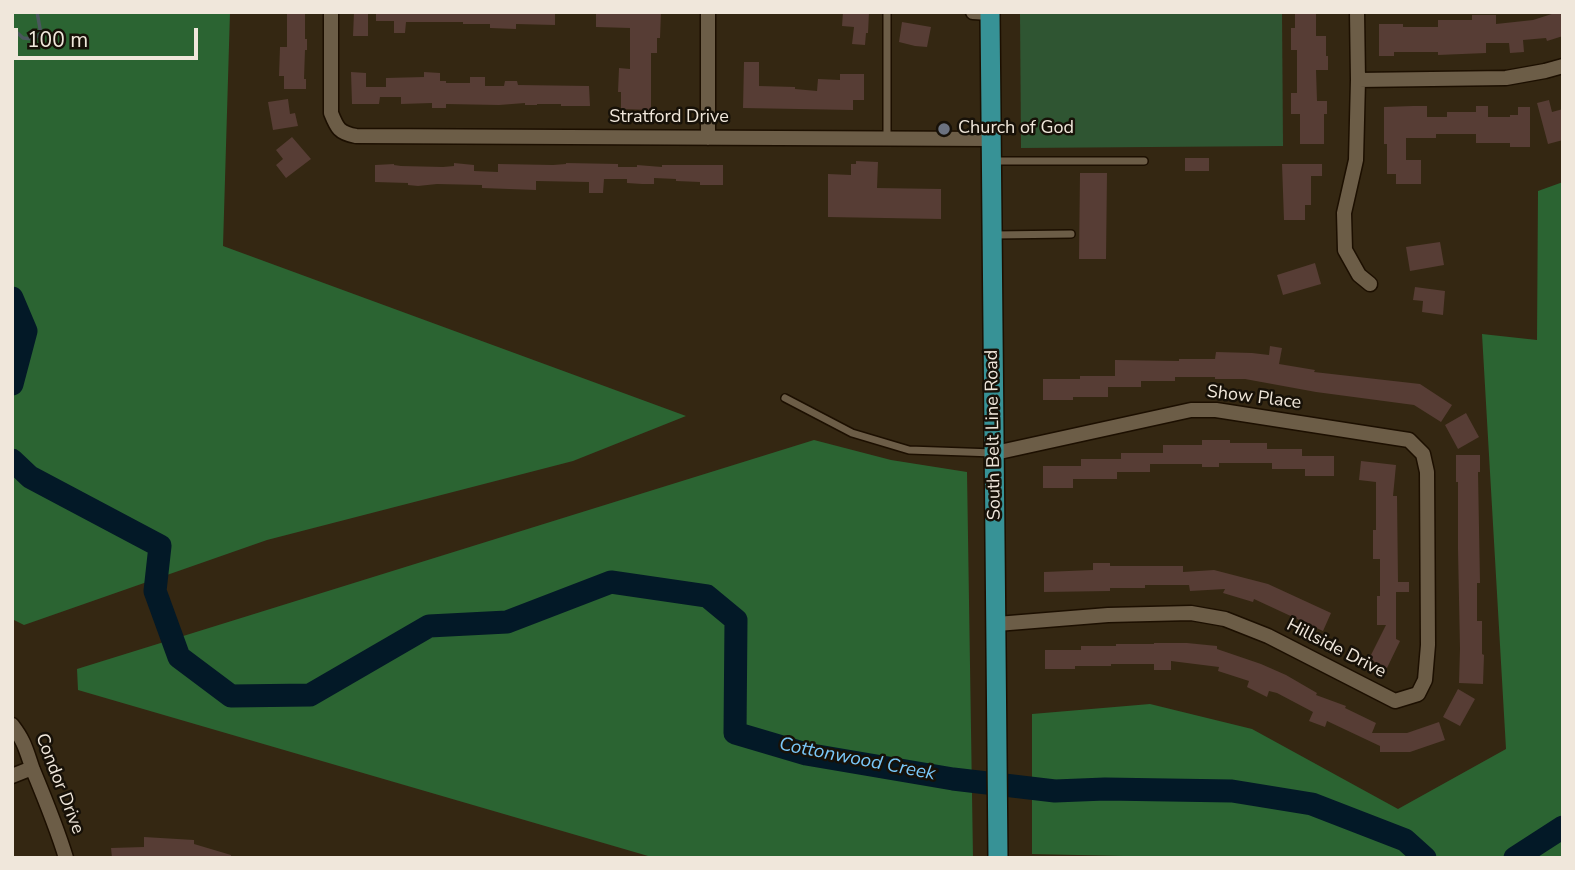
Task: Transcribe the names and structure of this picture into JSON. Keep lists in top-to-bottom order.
{
  "streets": {
    "main road": ["South Belt Line Road"],
    "street": [
      "Stratford Drive",
      "Show Place",
      "Hillside Drive",
      "Condor Drive"
    ]
  },
  "crossings": [
    ["Stratford Drive", "South Belt Line Road"],
    ["Show Place", "South Belt Line Road"],
    ["Show Place", "Hillside Drive"],
    ["South Belt Line Road", "Hillside Drive"]
  ],
  "water": ["Cottonwood Creek"],
  "places": ["Church of God"],
  "scale_bar": "100 m"
}
